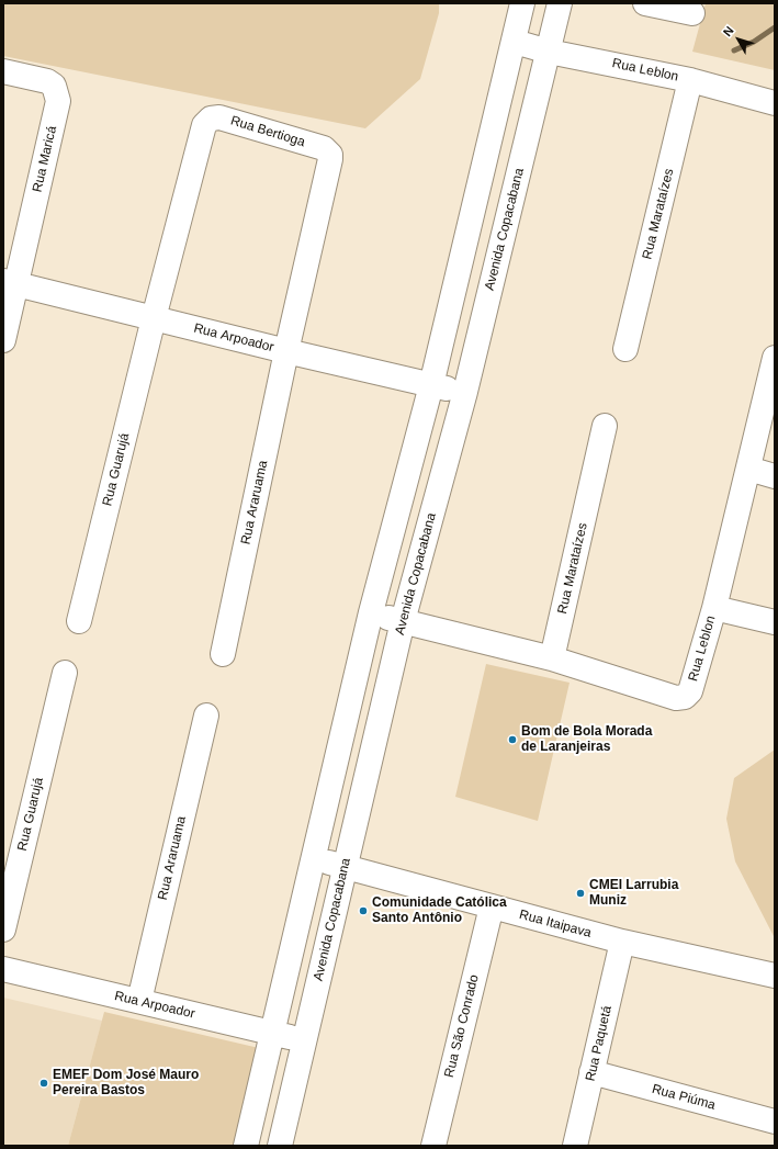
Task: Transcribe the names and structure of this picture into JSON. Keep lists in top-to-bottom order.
{
  "streets": {
    "street": [
      "Rua Leblon",
      "Rua Bertioga",
      "Rua Maricá",
      "Rua Marataízes",
      "Avenida Copacabana",
      "Rua Arpoador",
      "Rua Guarujá",
      "Rua Araruama",
      "Rua Itaipava",
      "Rua São Conrado",
      "Rua Paquetá",
      "Rua Piúma"
    ]
  },
  "crossings": [
    ["Rua Leblon", "Rua Marataízes"],
    ["Rua Leblon", "Avenida Copacabana"],
    ["Rua Bertioga", "Rua Arpoador"],
    ["Rua Bertioga", "Rua Guarujá"],
    ["Rua Bertioga", "Rua Araruama"],
    ["Rua Maricá", "Rua Arpoador"],
    ["Avenida Copacabana", "Rua Arpoador"],
    ["Avenida Copacabana", "Rua Itaipava"],
    ["Rua Arpoador", "Rua Guarujá"],
    ["Rua Arpoador", "Rua Araruama"],
    ["Rua Itaipava", "Rua São Conrado"],
    ["Rua Itaipava", "Rua Paquetá"],
    ["Rua Paquetá", "Rua Piúma"]
  ],
  "places": [
    "Bom de Bola Morada de Laranjeiras",
    "CMEI Larrubia Muniz",
    "Comunidade Católica Santo Antônio",
    "EMEF Dom José Mauro Pereira Bastos"
  ],
  "north": "top left"
}
